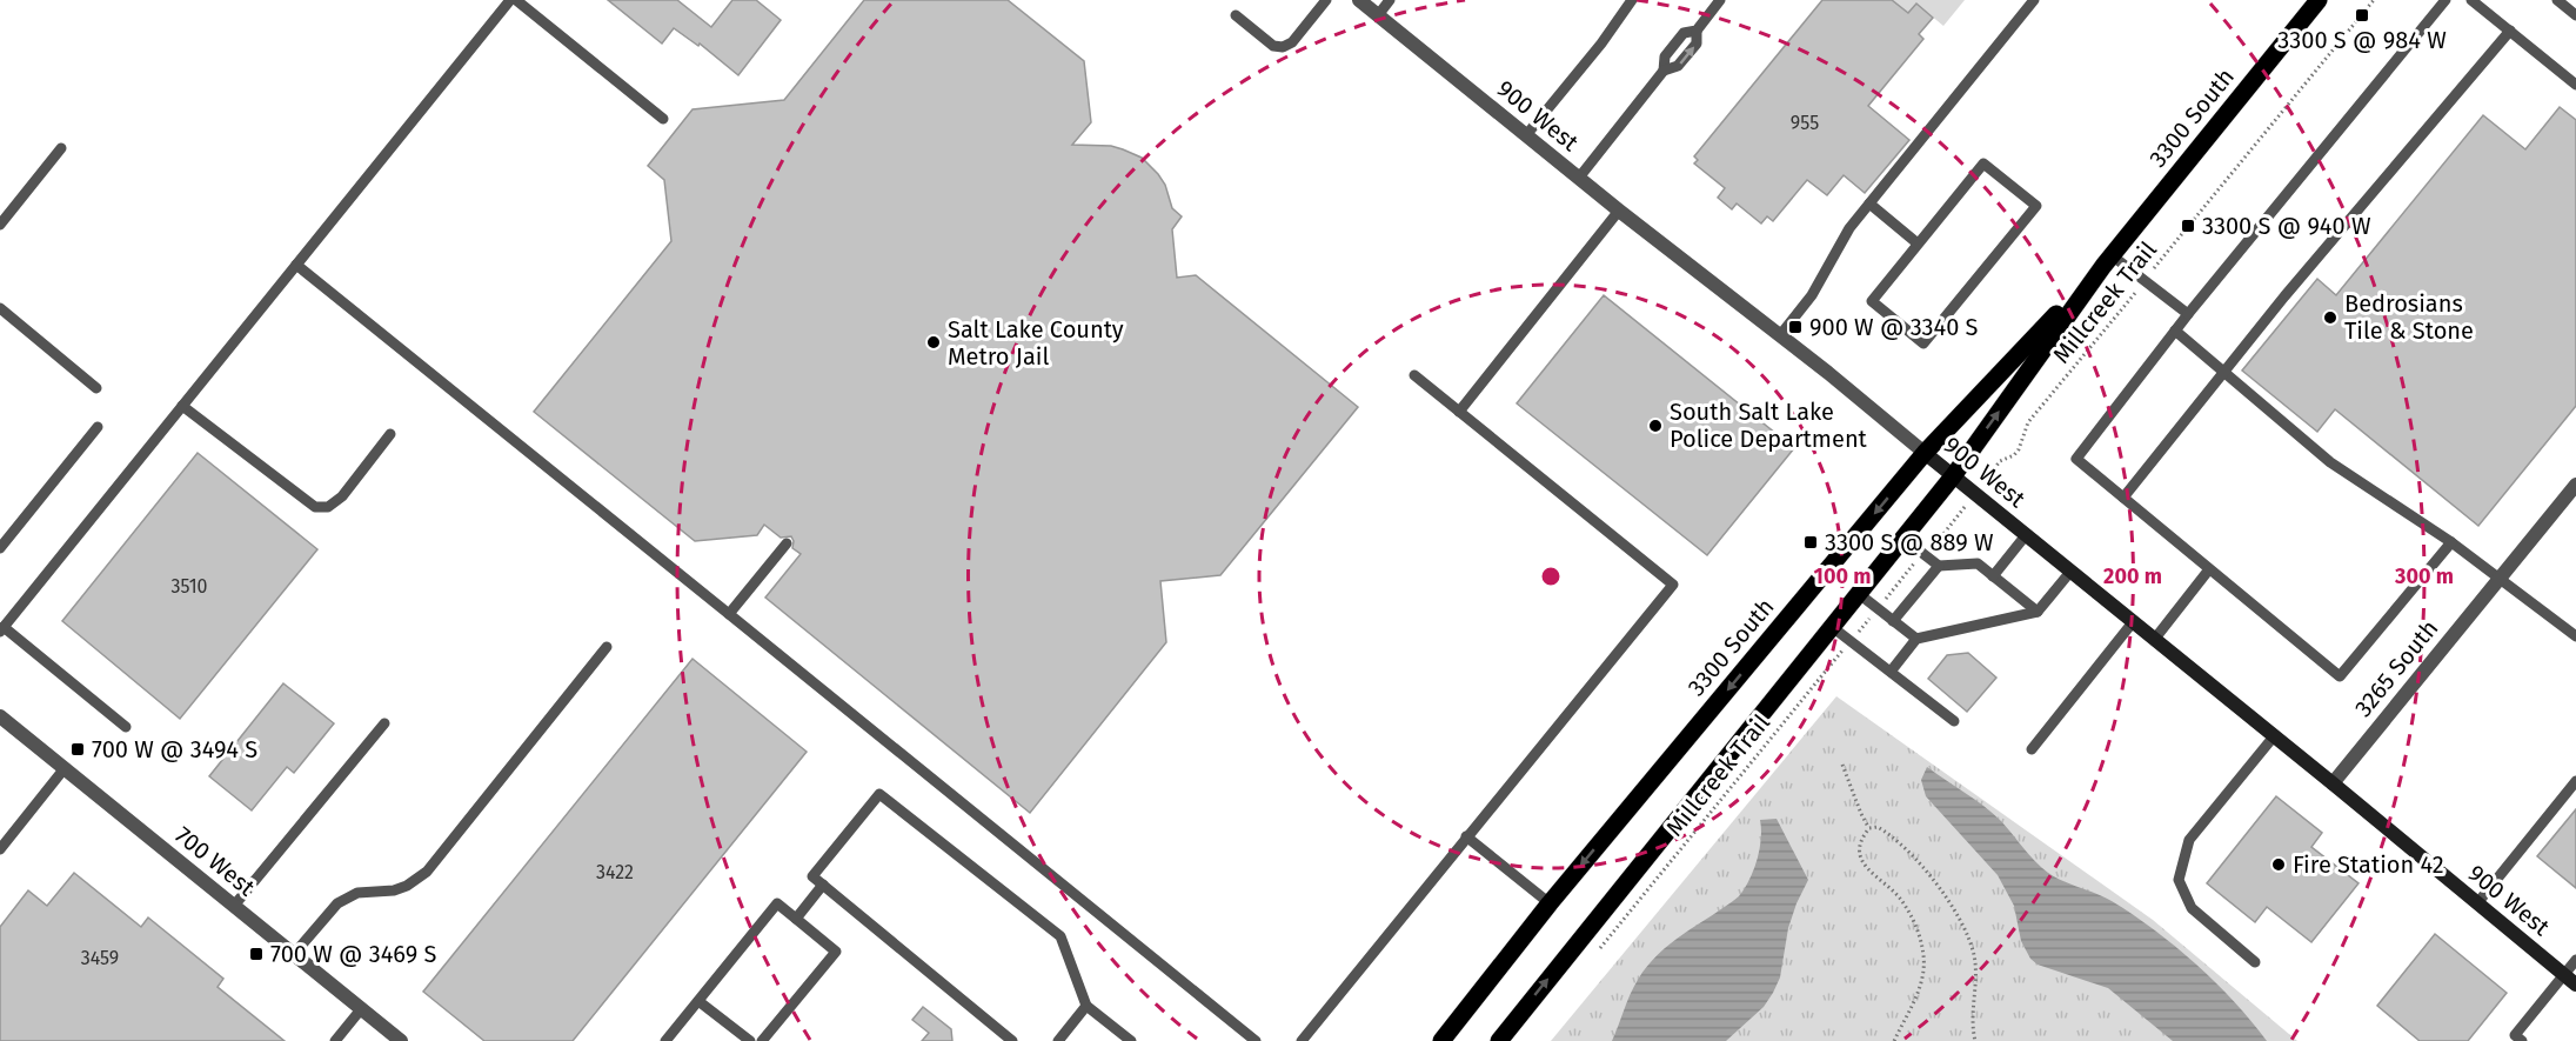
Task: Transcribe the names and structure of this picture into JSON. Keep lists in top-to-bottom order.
{
  "streets": {
    "main road": ["900 West", "3300 South"],
    "street": ["3265 South", "700 West"],
    "path": ["Millcreek Trail"]
  },
  "crossings": [
    ["900 West", "3300 South"],
    ["900 West", "3265 South"]
  ],
  "places": {
    "transit": [
      "3300 S @ 984 W",
      "3300 S @ 940 W",
      "900 W @ 3340 S",
      "3300 S @ 889 W",
      "700 W @ 3494 S",
      "700 W @ 3469 S"
    ],
    "other": [
      "Bedrosians Tile & Stone",
      "Salt Lake County Metro Jail",
      "South Salt Lake Police Department",
      "Fire Station 42"
    ]
  },
  "house_numbers": [
    "955",
    "3510",
    "3422",
    "3459"
  ],
  "rings": ["100 m", "200 m", "300 m"]
}
